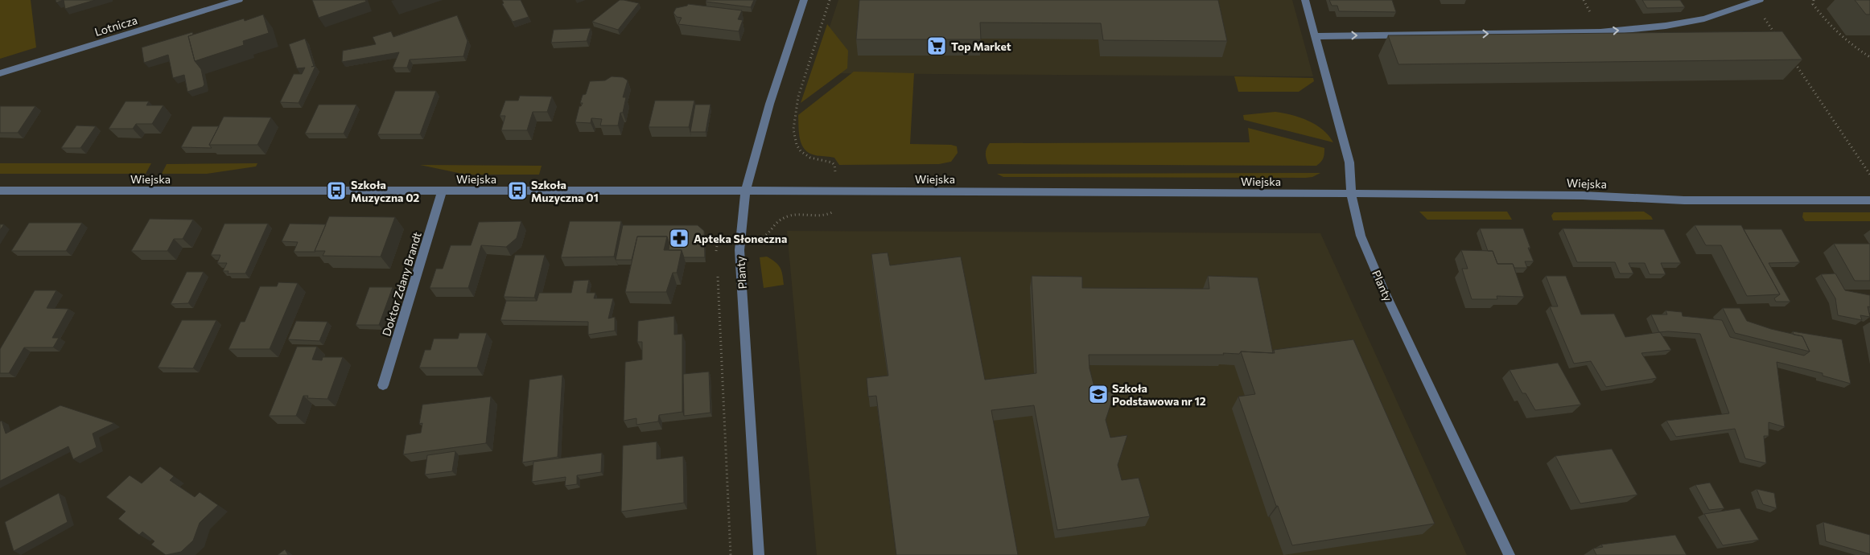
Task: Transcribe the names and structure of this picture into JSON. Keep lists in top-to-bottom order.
{
  "streets": {
    "street": [
      "Lotnicza",
      "Wiejska",
      "Planty",
      "Doktor Zdany Brandt"
    ]
  },
  "crossings": [
    ["Wiejska", "Planty"],
    ["Wiejska", "Doktor Zdany Brandt"]
  ],
  "places": {
    "supermarket": ["Top Market"],
    "bus stop": ["Szkoła Muzyczna 02", "Szkoła Muzyczna 01"],
    "pharmacy": ["Apteka Słoneczna"],
    "school or university": ["Szkoła Podstawowa nr 12"]
  }
}
